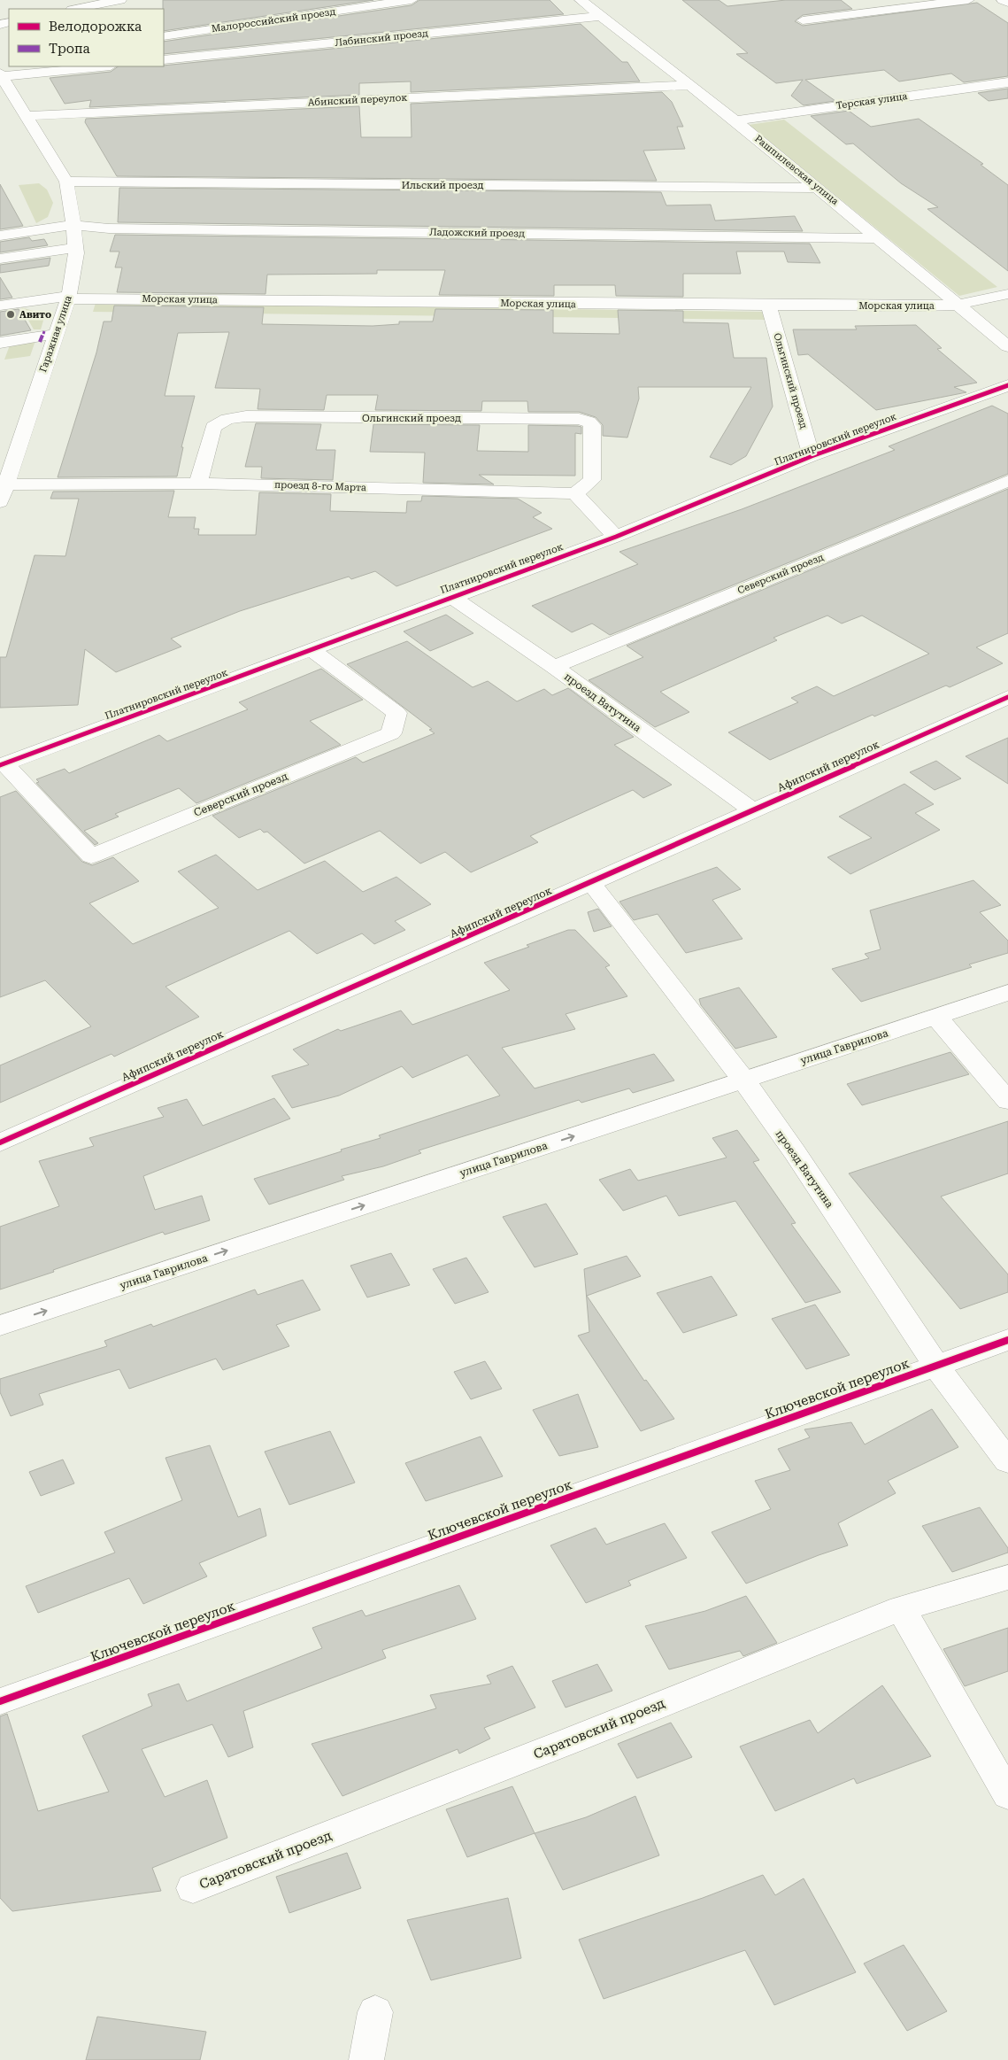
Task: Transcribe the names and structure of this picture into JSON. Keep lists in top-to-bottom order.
{
  "streets": {
    "street": [
      "Малороссийский проезд",
      "Лабинский проезд",
      "Абинский переулок",
      "Терская улица",
      "Рашпилевская улица",
      "Ильский проезд",
      "Ладожский проезд",
      "Морская улица",
      "Гаражная улица",
      "Ольгинский проезд",
      "Платнировский переулок",
      "проезд 8-го Марта",
      "Северский проезд",
      "проезд Ватутина",
      "Афипский переулок",
      "улица Гаврилова",
      "Ключевской переулок",
      "Саратовский проезд"
    ]
  },
  "crossings": [
    ["Лабинский проезд", "Рашпилевская улица"],
    ["Абинский переулок", "Рашпилевская улица"],
    ["Абинский переулок", "Гаражная улица"],
    ["Терская улица", "Рашпилевская улица"],
    ["Рашпилевская улица", "Ильский проезд"],
    ["Рашпилевская улица", "Ладожский проезд"],
    ["Рашпилевская улица", "Морская улица"],
    ["Ильский проезд", "Гаражная улица"],
    ["Ладожский проезд", "Гаражная улица"],
    ["Морская улица", "Гаражная улица"],
    ["Морская улица", "Ольгинский проезд"],
    ["Гаражная улица", "проезд 8-го Марта"],
    ["Ольгинский проезд", "Платнировский переулок"],
    ["Ольгинский проезд", "проезд 8-го Марта"],
    ["Платнировский переулок", "Северский проезд"],
    ["Платнировский переулок", "проезд Ватутина"],
    ["Северский проезд", "проезд Ватутина"],
    ["проезд Ватутина", "Афипский переулок"],
    ["проезд Ватутина", "улица Гаврилова"],
    ["проезд Ватутина", "Ключевской переулок"]
  ],
  "one_way": ["улица Гаврилова"],
  "places": ["Авито"],
  "legend": ["Велодорожка", "Тропа"]
}
